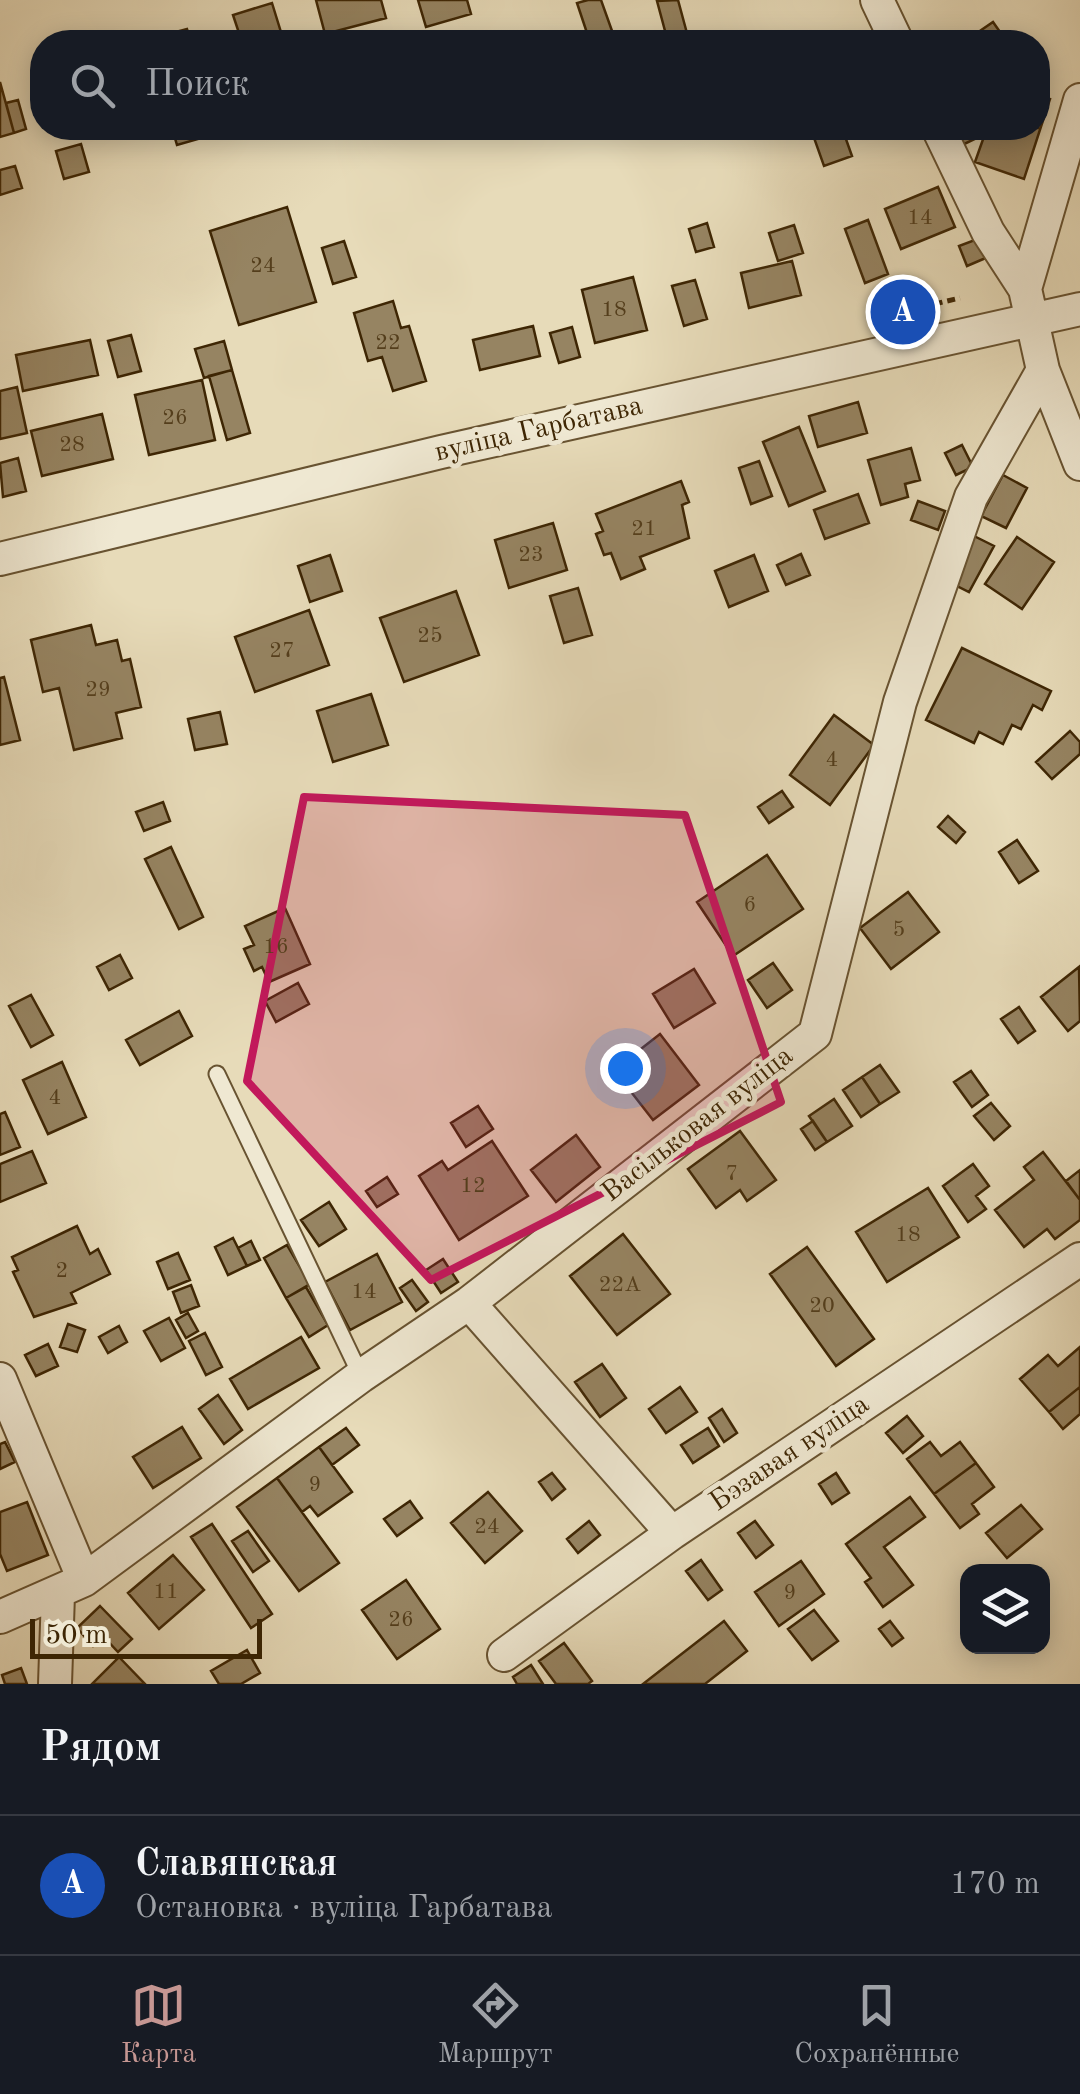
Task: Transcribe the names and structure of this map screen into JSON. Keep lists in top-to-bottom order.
{
  "streets": {
    "street": ["вуліца Гарбатава", "Васільковая вуліца", "Бэзавая вуліца"]
  },
  "house_numbers": [
    "14",
    "24",
    "18",
    "22",
    "26",
    "28",
    "21",
    "23",
    "25",
    "27",
    "29",
    "4",
    "6",
    "5",
    "16",
    "4",
    "7",
    "12",
    "18",
    "2",
    "22А",
    "14",
    "20",
    "9",
    "24",
    "11",
    "9",
    "26"
  ],
  "scale_bar": "50 m",
  "page": {
    "search": "Поиск",
    "pins": "A",
    "scale": "50 m",
    "heading": "Рядом",
    "list": [
      {
        "mark": "A",
        "name": "Славянская",
        "note": "Остановка · вуліца Гарбатава",
        "value": "170 m"
      }
    ],
    "nav": ["Карта", "Маршрут", "Сохранённые"]
  }
}
